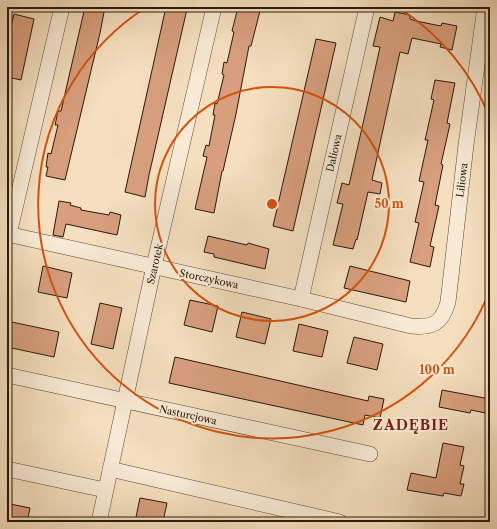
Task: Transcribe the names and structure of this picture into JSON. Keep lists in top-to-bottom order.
{
  "streets": {
    "street": [
      "Daliowa",
      "Liliowa",
      "Szarotek",
      "Storczykowa",
      "Nasturcjowa"
    ]
  },
  "crossings": [
    ["Daliowa", "Storczykowa"],
    ["Liliowa", "Storczykowa"],
    ["Szarotek", "Storczykowa"],
    ["Szarotek", "Nasturcjowa"]
  ],
  "districts": ["ZADĘBIE"],
  "rings": ["50 m", "100 m"]
}
